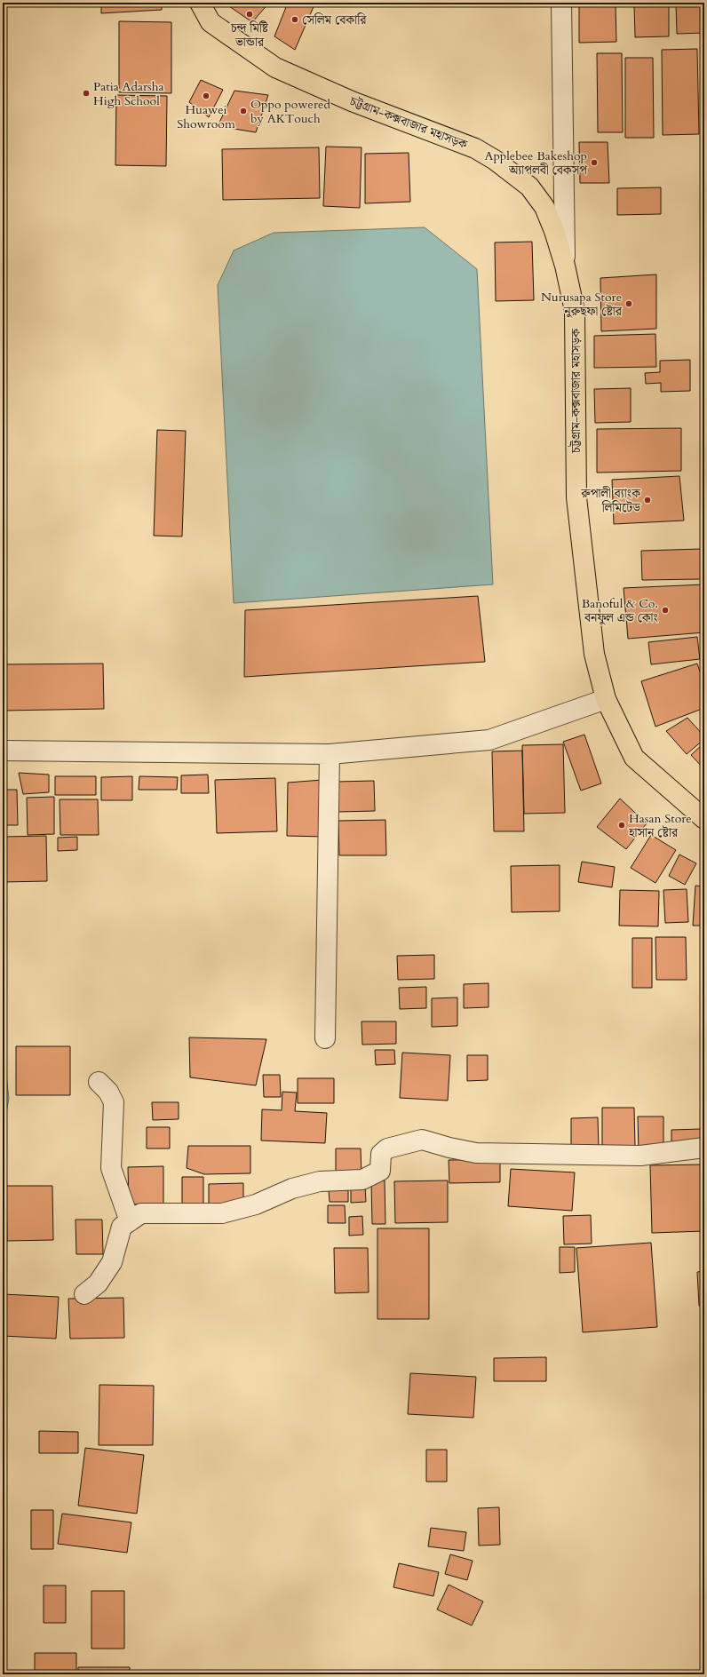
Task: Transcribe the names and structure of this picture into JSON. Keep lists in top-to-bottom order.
{
  "streets": {
    "highway": ["চট্টগ্রাম-কক্সবাজার মহাসড়ক"]
  },
  "places": [
    "চন্দ মিষ্টি ভান্ডার",
    "সেলিম বেকারি",
    "Patia Adarsha High School",
    "Huawei Showroom",
    "Oppo powered by AKTouch",
    "Applebee Bakeshop অ্যাপলবী বেকসপ",
    "Nurusapa Store নুরুছফা ষ্টোর",
    "রুপালী ব্যাংক লিমিটেড",
    "Banoful & Co. বনফুল এন্ড কোং",
    "Hasan Store হাসান ষ্টোর"
  ]
}
